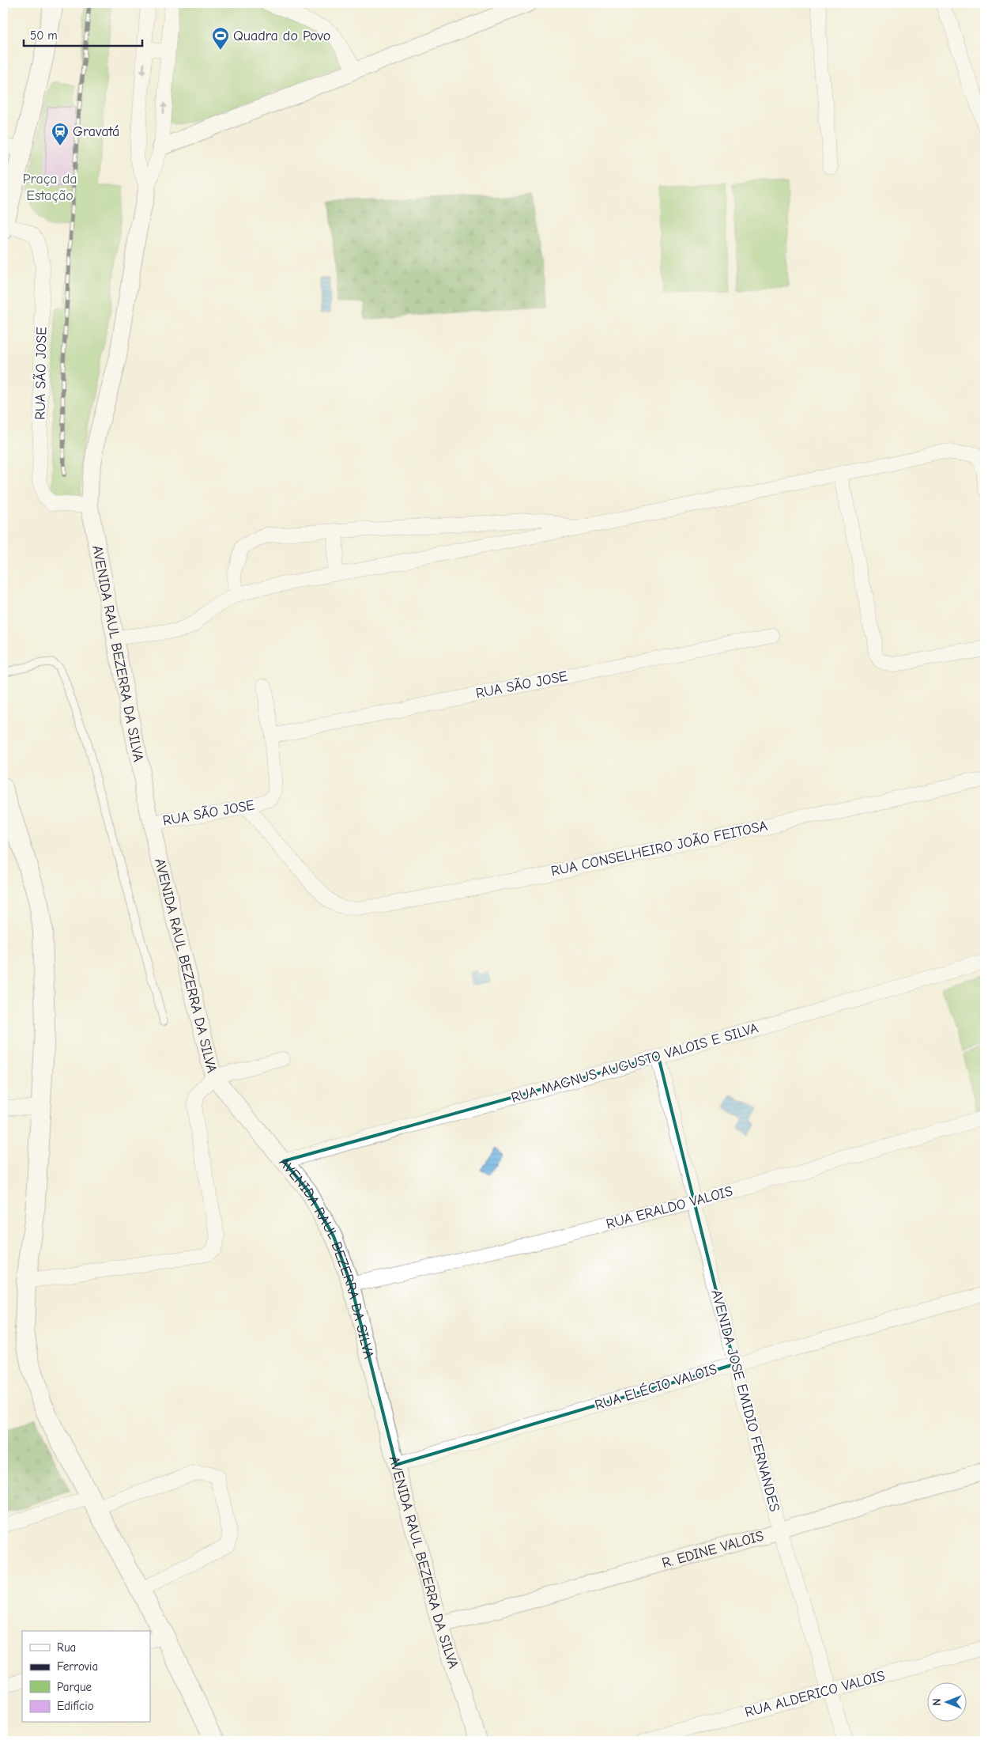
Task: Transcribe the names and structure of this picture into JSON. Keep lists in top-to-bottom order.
{
  "streets": {
    "street": [
      "RUA SÃO JOSE",
      "AVENIDA RAUL BEZERRA DA SILVA",
      "RUA CONSELHEIRO JOÃO FEITOSA",
      "RUA MAGNUS AUGUSTO VALOIS E SILVA",
      "RUA ERALDO VALOIS",
      "RUA ELÉCIO VALOIS",
      "AVENIDA JOSE EMIDIO FERNANDES",
      "R. EDINE VALOIS",
      "RUA ALDERICO VALOIS"
    ]
  },
  "crossings": [
    ["RUA SÃO JOSE", "AVENIDA RAUL BEZERRA DA SILVA"],
    ["RUA SÃO JOSE", "RUA CONSELHEIRO JOÃO FEITOSA"],
    ["AVENIDA RAUL BEZERRA DA SILVA", "RUA MAGNUS AUGUSTO VALOIS E SILVA"],
    ["AVENIDA RAUL BEZERRA DA SILVA", "RUA ERALDO VALOIS"],
    ["AVENIDA RAUL BEZERRA DA SILVA", "RUA ELÉCIO VALOIS"],
    ["AVENIDA RAUL BEZERRA DA SILVA", "R. EDINE VALOIS"],
    ["RUA MAGNUS AUGUSTO VALOIS E SILVA", "AVENIDA JOSE EMIDIO FERNANDES"],
    ["RUA ERALDO VALOIS", "AVENIDA JOSE EMIDIO FERNANDES"],
    ["RUA ELÉCIO VALOIS", "AVENIDA JOSE EMIDIO FERNANDES"],
    ["AVENIDA JOSE EMIDIO FERNANDES", "R. EDINE VALOIS"],
    ["AVENIDA JOSE EMIDIO FERNANDES", "RUA ALDERICO VALOIS"]
  ],
  "parks": ["Praça da Estação"],
  "places": {
    "sports": ["Quadra do Povo"],
    "station": ["Gravatá"]
  },
  "legend": [
    "Rua",
    "Ferrovia",
    "Parque",
    "Edifício"
  ],
  "scale_bar": "50 m",
  "north": "left"
}
